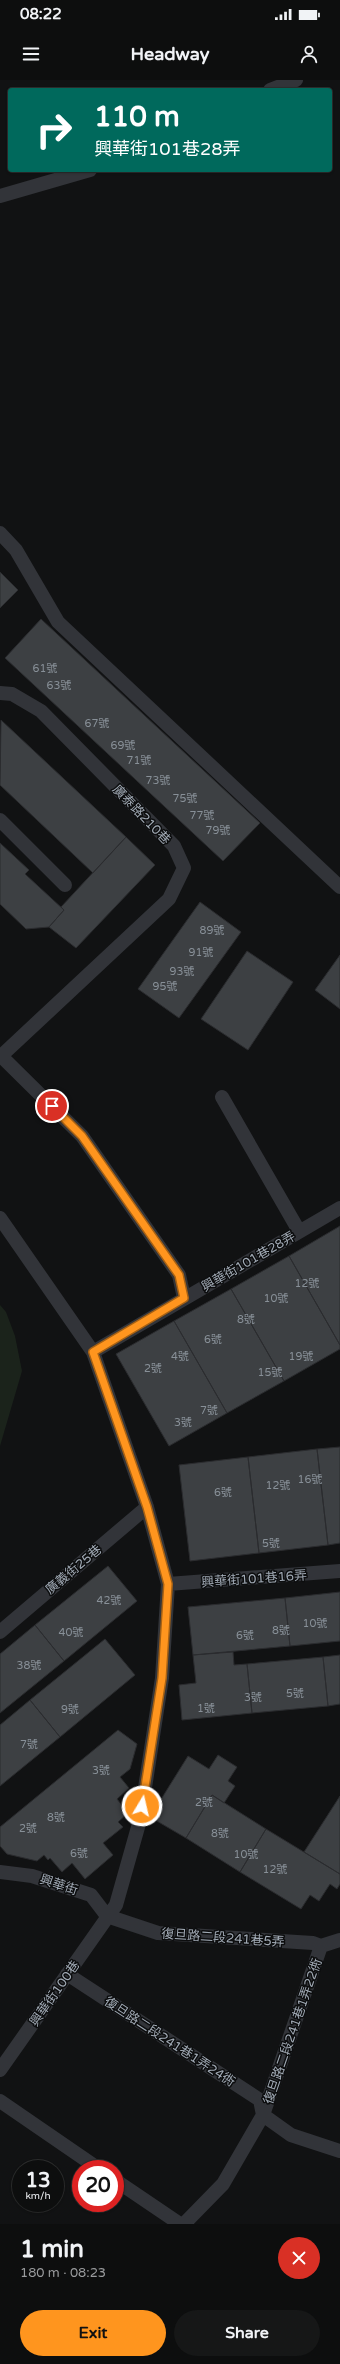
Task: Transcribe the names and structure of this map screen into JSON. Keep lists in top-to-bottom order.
{
  "streets": {
    "lane": [
      "廣泰路210巷",
      "興華街101巷28弄",
      "廣義街25巷",
      "興華街101巷16弄",
      "興華街",
      "復旦路二段241巷5弄",
      "興華街100巷",
      "復旦路二段241巷1弄22衖",
      "復旦路二段241巷1弄24衖"
    ]
  },
  "crossings": [
    ["興華街101巷28弄", "興華街100巷"],
    ["廣義街25巷", "興華街100巷"],
    ["興華街101巷16弄", "興華街100巷"],
    ["興華街", "復旦路二段241巷5弄"],
    ["興華街", "興華街100巷"],
    ["復旦路二段241巷5弄", "興華街100巷"],
    ["復旦路二段241巷5弄", "復旦路二段241巷1弄22衖"],
    ["興華街100巷", "復旦路二段241巷1弄24衖"],
    ["復旦路二段241巷1弄22衖", "復旦路二段241巷1弄24衖"]
  ],
  "house_numbers": [
    "61號",
    "63號",
    "67號",
    "69號",
    "71號",
    "73號",
    "75號",
    "77號",
    "79號",
    "89號",
    "91號",
    "93號",
    "95號",
    "12號",
    "10號",
    "8號",
    "6號",
    "4號",
    "19號",
    "2號",
    "15號",
    "7號",
    "3號",
    "16號",
    "12號",
    "6號",
    "5號",
    "42號",
    "10號",
    "8號",
    "40號",
    "6號",
    "38號",
    "5號",
    "3號",
    "1號",
    "9號",
    "7號",
    "3號",
    "2號",
    "8號",
    "2號",
    "8號",
    "6號",
    "10號",
    "12號"
  ],
  "page": {
    "status": "08:22",
    "header": "Headway",
    "turn": ["110 m", "興華街101巷28弄"],
    "speed": "13 km/h",
    "limit": "20",
    "heading": ["1 min", "180 m · 08:23"],
    "buttons": ["Exit", "Share"]
  }
}
